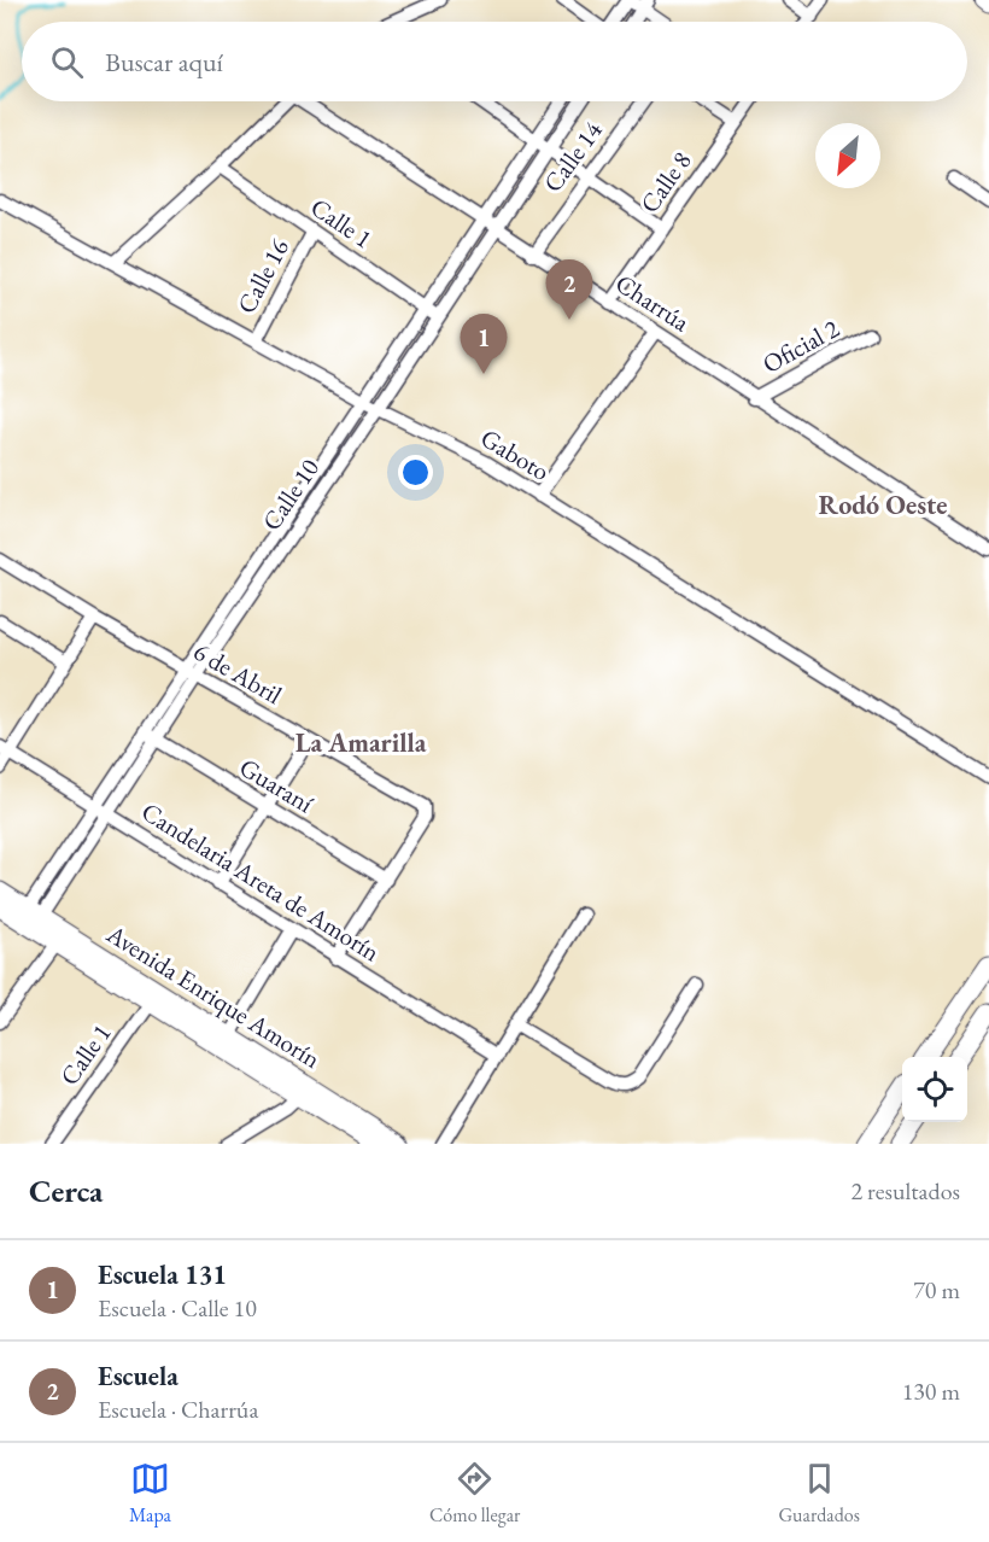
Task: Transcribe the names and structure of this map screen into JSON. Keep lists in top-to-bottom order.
{
  "streets": {
    "street": [
      "Calle 14",
      "Calle 8",
      "Calle 1",
      "Calle 16",
      "Charrúa",
      "Oficial 2",
      "Gaboto",
      "Calle 10",
      "6 de Abril",
      "Guaraní",
      "Candelaria Areta de Amorín",
      "Avenida Enrique Amorín"
    ]
  },
  "crossings": [
    ["Calle 14", "Charrúa"],
    ["Calle 8", "Charrúa"],
    ["Calle 1", "Calle 16"],
    ["Calle 1", "Calle 10"],
    ["Calle 1", "Avenida Enrique Amorín"],
    ["Calle 16", "Gaboto"],
    ["Charrúa", "Oficial 2"],
    ["Charrúa", "Calle 10"],
    ["Gaboto", "Calle 10"],
    ["Calle 10", "6 de Abril"],
    ["Calle 10", "Guaraní"],
    ["Calle 10", "Candelaria Areta de Amorín"],
    ["Calle 10", "Avenida Enrique Amorín"],
    ["6 de Abril", "Guaraní"]
  ],
  "districts": ["Rodó Oeste", "La Amarilla"],
  "north": "bottom left",
  "page": {
    "search": "Buscar aquí",
    "pins": ["2", "1"],
    "heading": ["Cerca", "2 resultados"],
    "list": [
      {
        "mark": "1",
        "name": "Escuela 131",
        "note": "Escuela · Calle 10",
        "value": "70 m"
      },
      {
        "mark": "2",
        "name": "Escuela",
        "note": "Escuela · Charrúa",
        "value": "130 m"
      }
    ],
    "nav": ["Mapa", "Cómo llegar", "Guardados"]
  }
}
